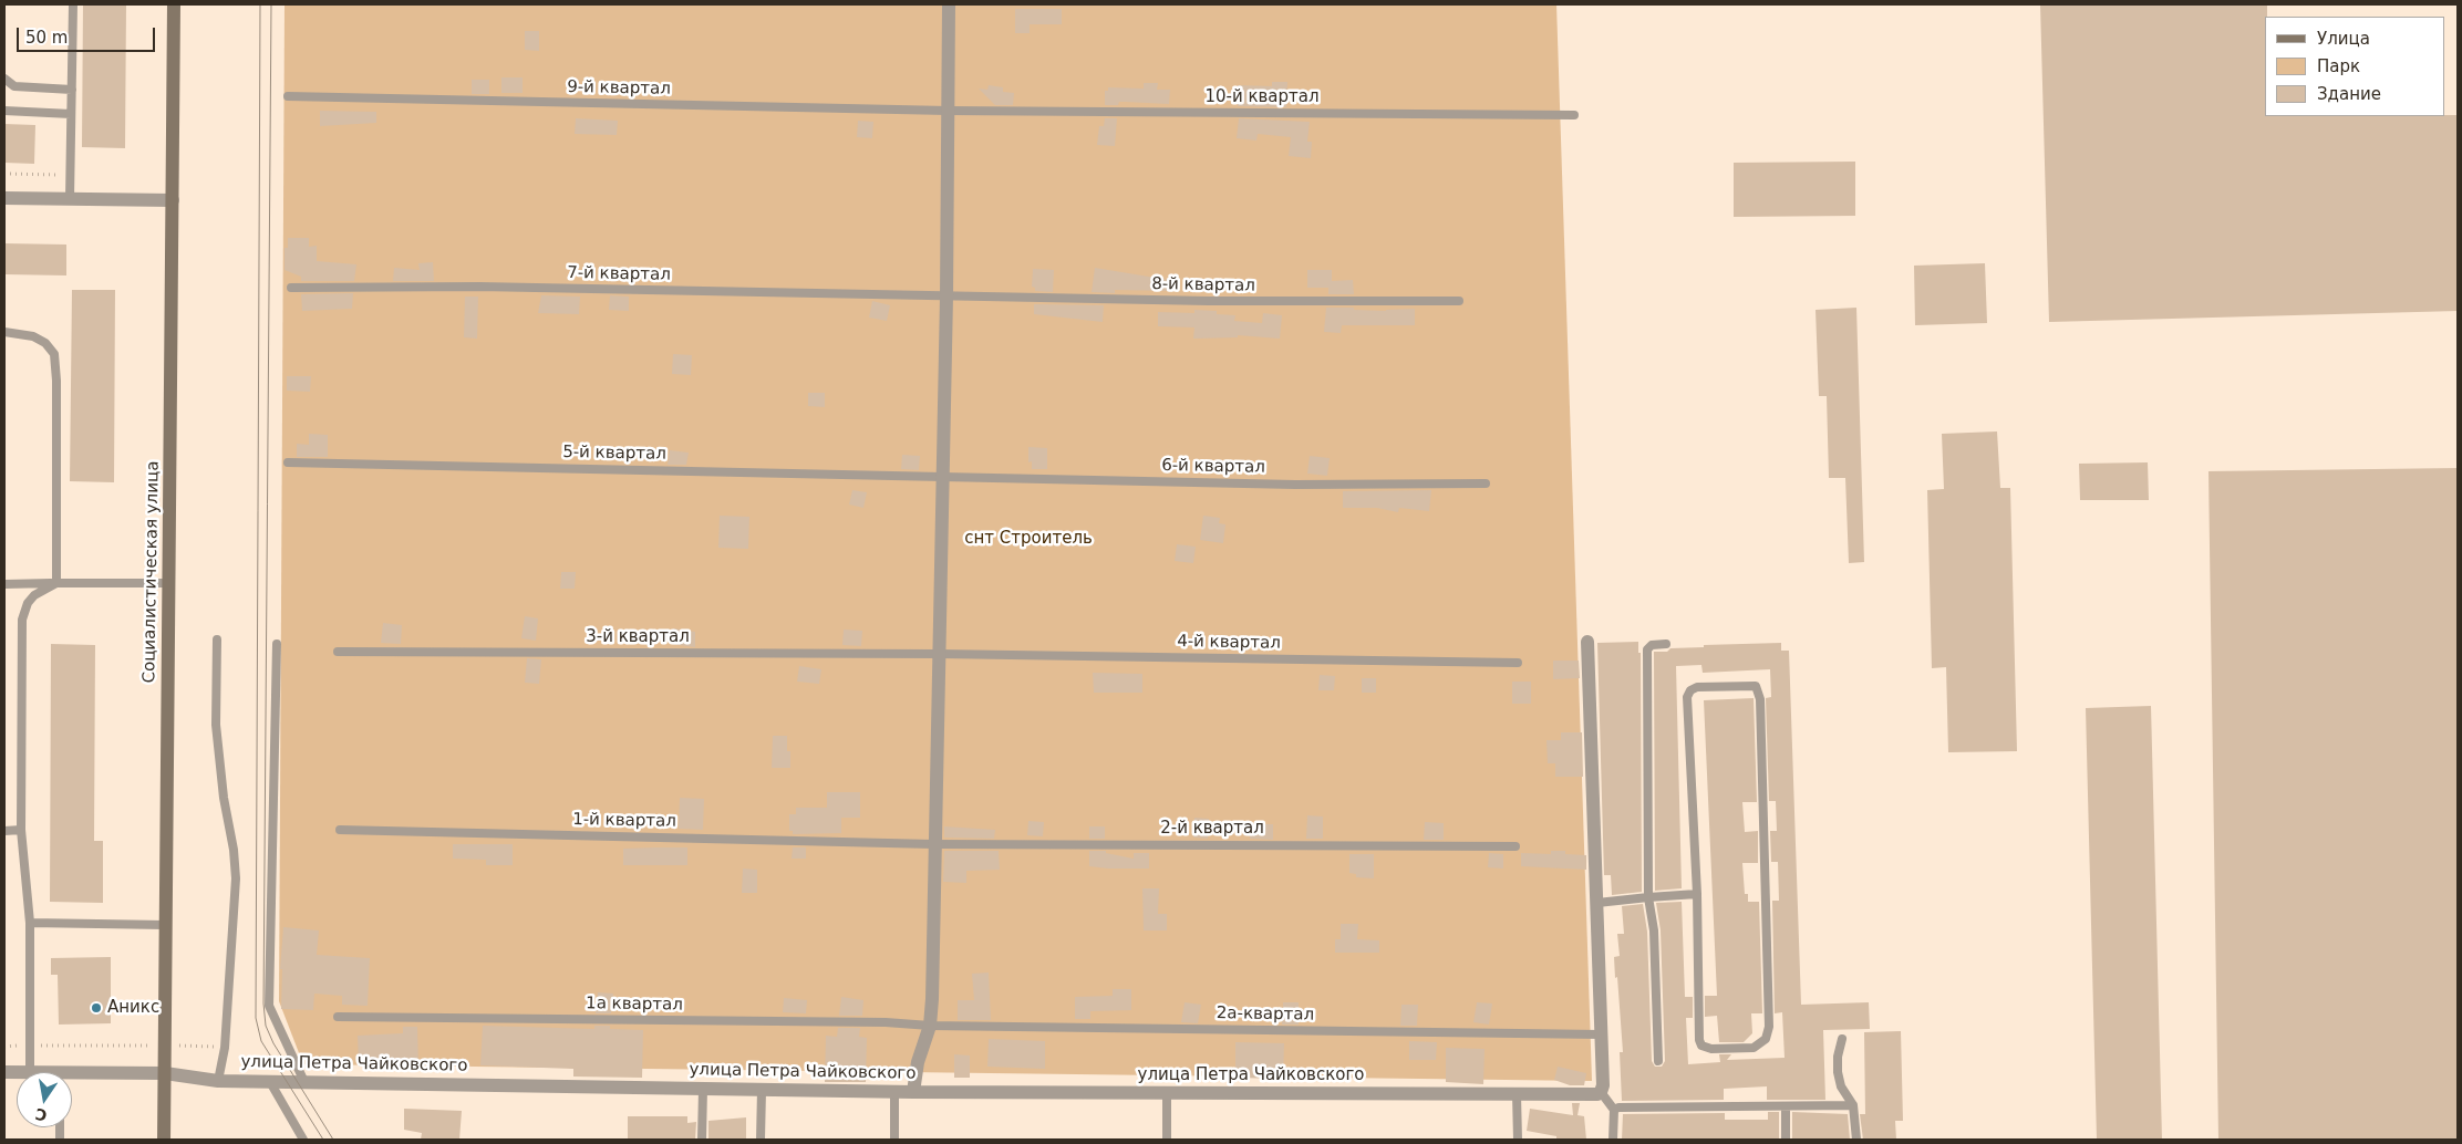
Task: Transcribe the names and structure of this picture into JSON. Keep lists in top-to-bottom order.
{
  "streets": {
    "street": ["Социалистическая улица", "улица Петра Чайковского"],
    "lane": [
      "9-й квартал",
      "10-й квартал",
      "7-й квартал",
      "8-й квартал",
      "5-й квартал",
      "6-й квартал",
      "3-й квартал",
      "4-й квартал",
      "1-й квартал",
      "2-й квартал",
      "1а квартал",
      "2а-квартал"
    ]
  },
  "crossings": [
    ["9-й квартал", "10-й квартал"],
    ["7-й квартал", "8-й квартал"],
    ["5-й квартал", "6-й квартал"],
    ["Социалистическая улица", "улица Петра Чайковского"],
    ["3-й квартал", "4-й квартал"],
    ["1-й квартал", "2-й квартал"],
    ["1а квартал", "2а-квартал"]
  ],
  "parks": ["снт Строитель"],
  "places": ["Аникс"],
  "legend": ["Улица", "Парк", "Здание"],
  "scale_bar": "50 m",
  "north": "bottom"
}
